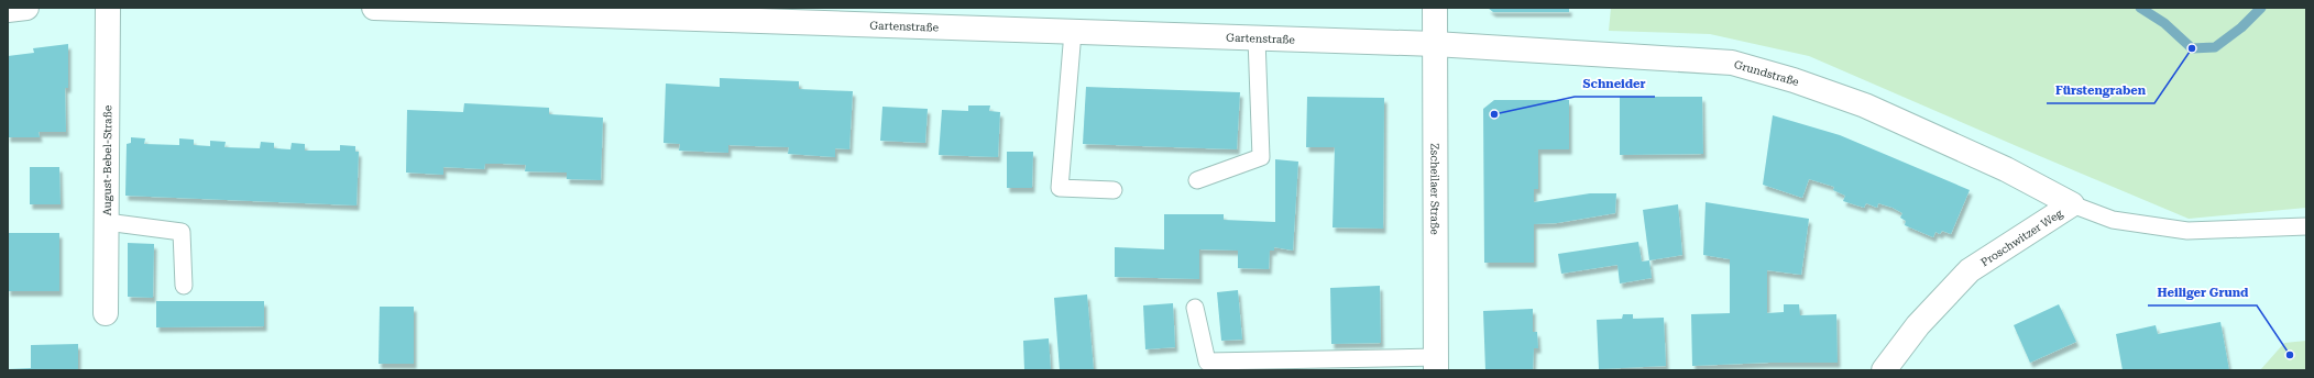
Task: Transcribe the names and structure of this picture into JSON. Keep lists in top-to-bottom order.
{
  "streets": {
    "street": [
      "Gartenstraße",
      "Grundstraße",
      "August-Bebel-Straße",
      "Zscheilaer Straße",
      "Proschwitzer Weg"
    ]
  },
  "crossings": [
    ["Gartenstraße", "Grundstraße"],
    ["Gartenstraße", "Zscheilaer Straße"],
    ["Grundstraße", "Zscheilaer Straße"],
    ["Grundstraße", "Proschwitzer Weg"]
  ],
  "places": ["Fürstengraben", "Schneider", "Heiliger Grund"]
}
